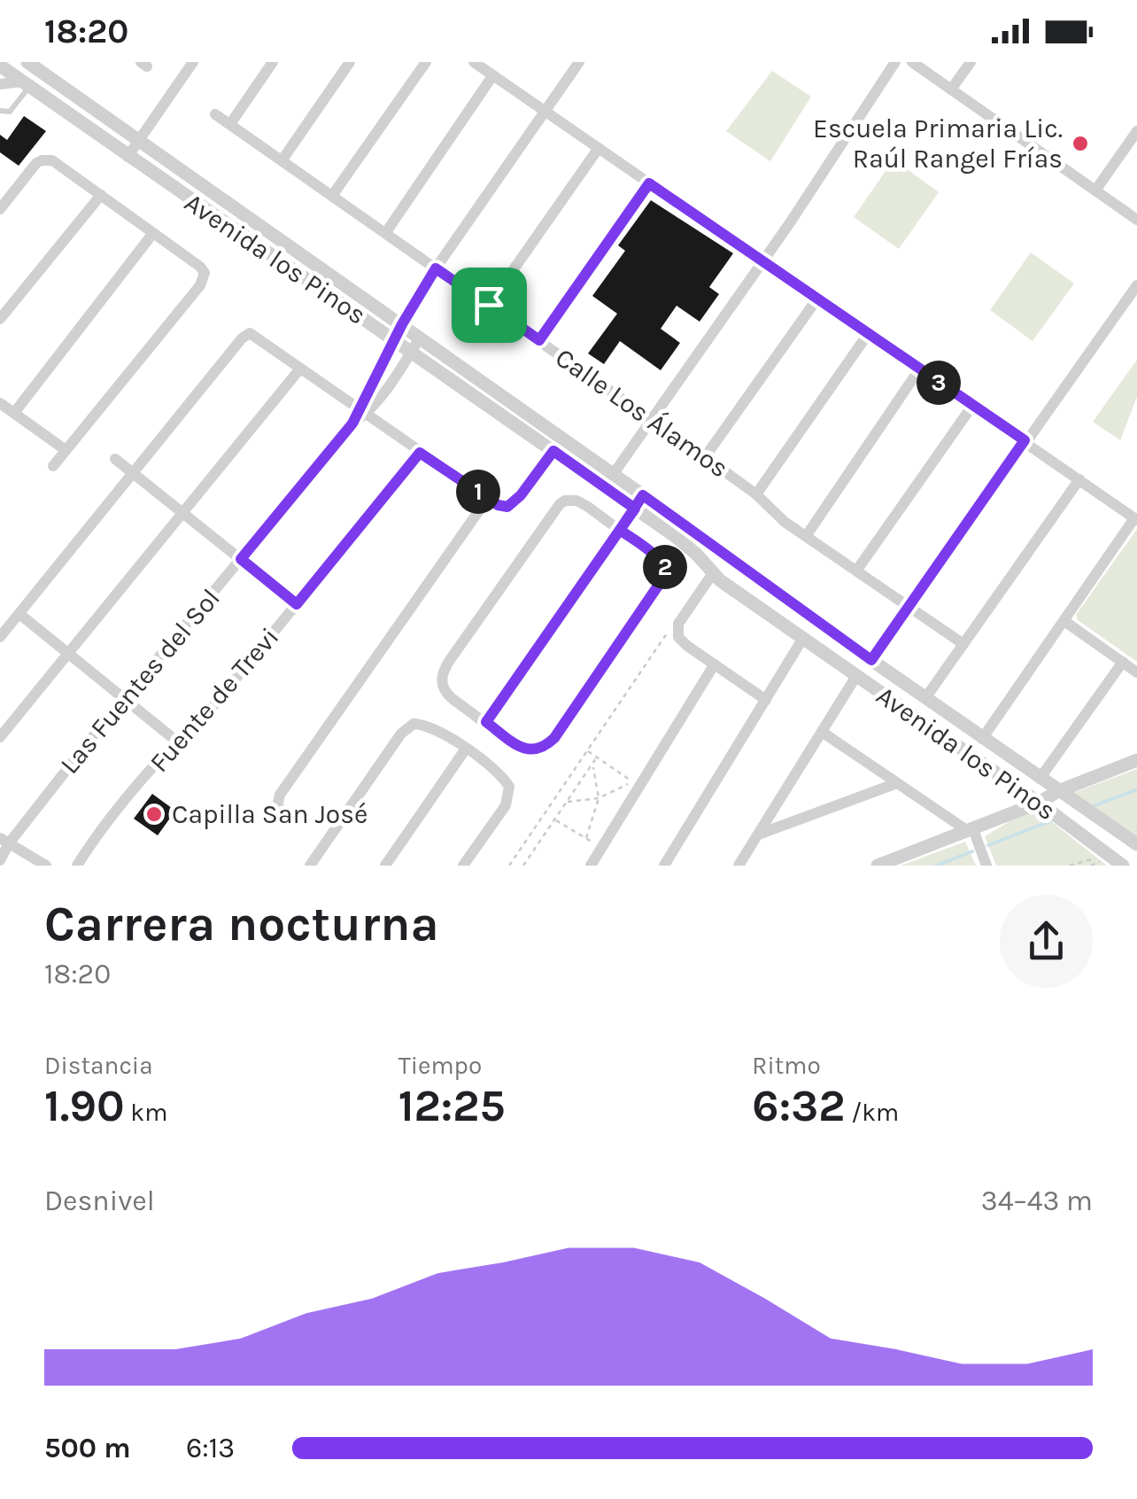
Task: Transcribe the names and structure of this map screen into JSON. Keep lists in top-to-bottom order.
{
  "streets": {
    "street": [
      "Avenida los Pinos",
      "Calle Los Álamos",
      "Las Fuentes del Sol",
      "Fuente de Trevi"
    ]
  },
  "crossings": [
    ["Avenida los Pinos", "Las Fuentes del Sol"],
    ["Calle Los Álamos", "Las Fuentes del Sol"]
  ],
  "places": ["Escuela Primaria Lic. Raúl Rangel Frías", "Capilla San José"],
  "page": {
    "status": "18:20",
    "pins": ["3", "1", "2"],
    "heading": ["Carrera nocturna", "18:20"],
    "stats": [
      ["Distancia", "1.90 km"],
      ["Tiempo", "12:25"],
      ["Ritmo", "6:32 /km"]
    ],
    "chart": ["Desnivel", "34–43 m"],
    "list": [
      {
        "name": "500 m",
        "note": "6:13"
      }
    ]
  }
}
